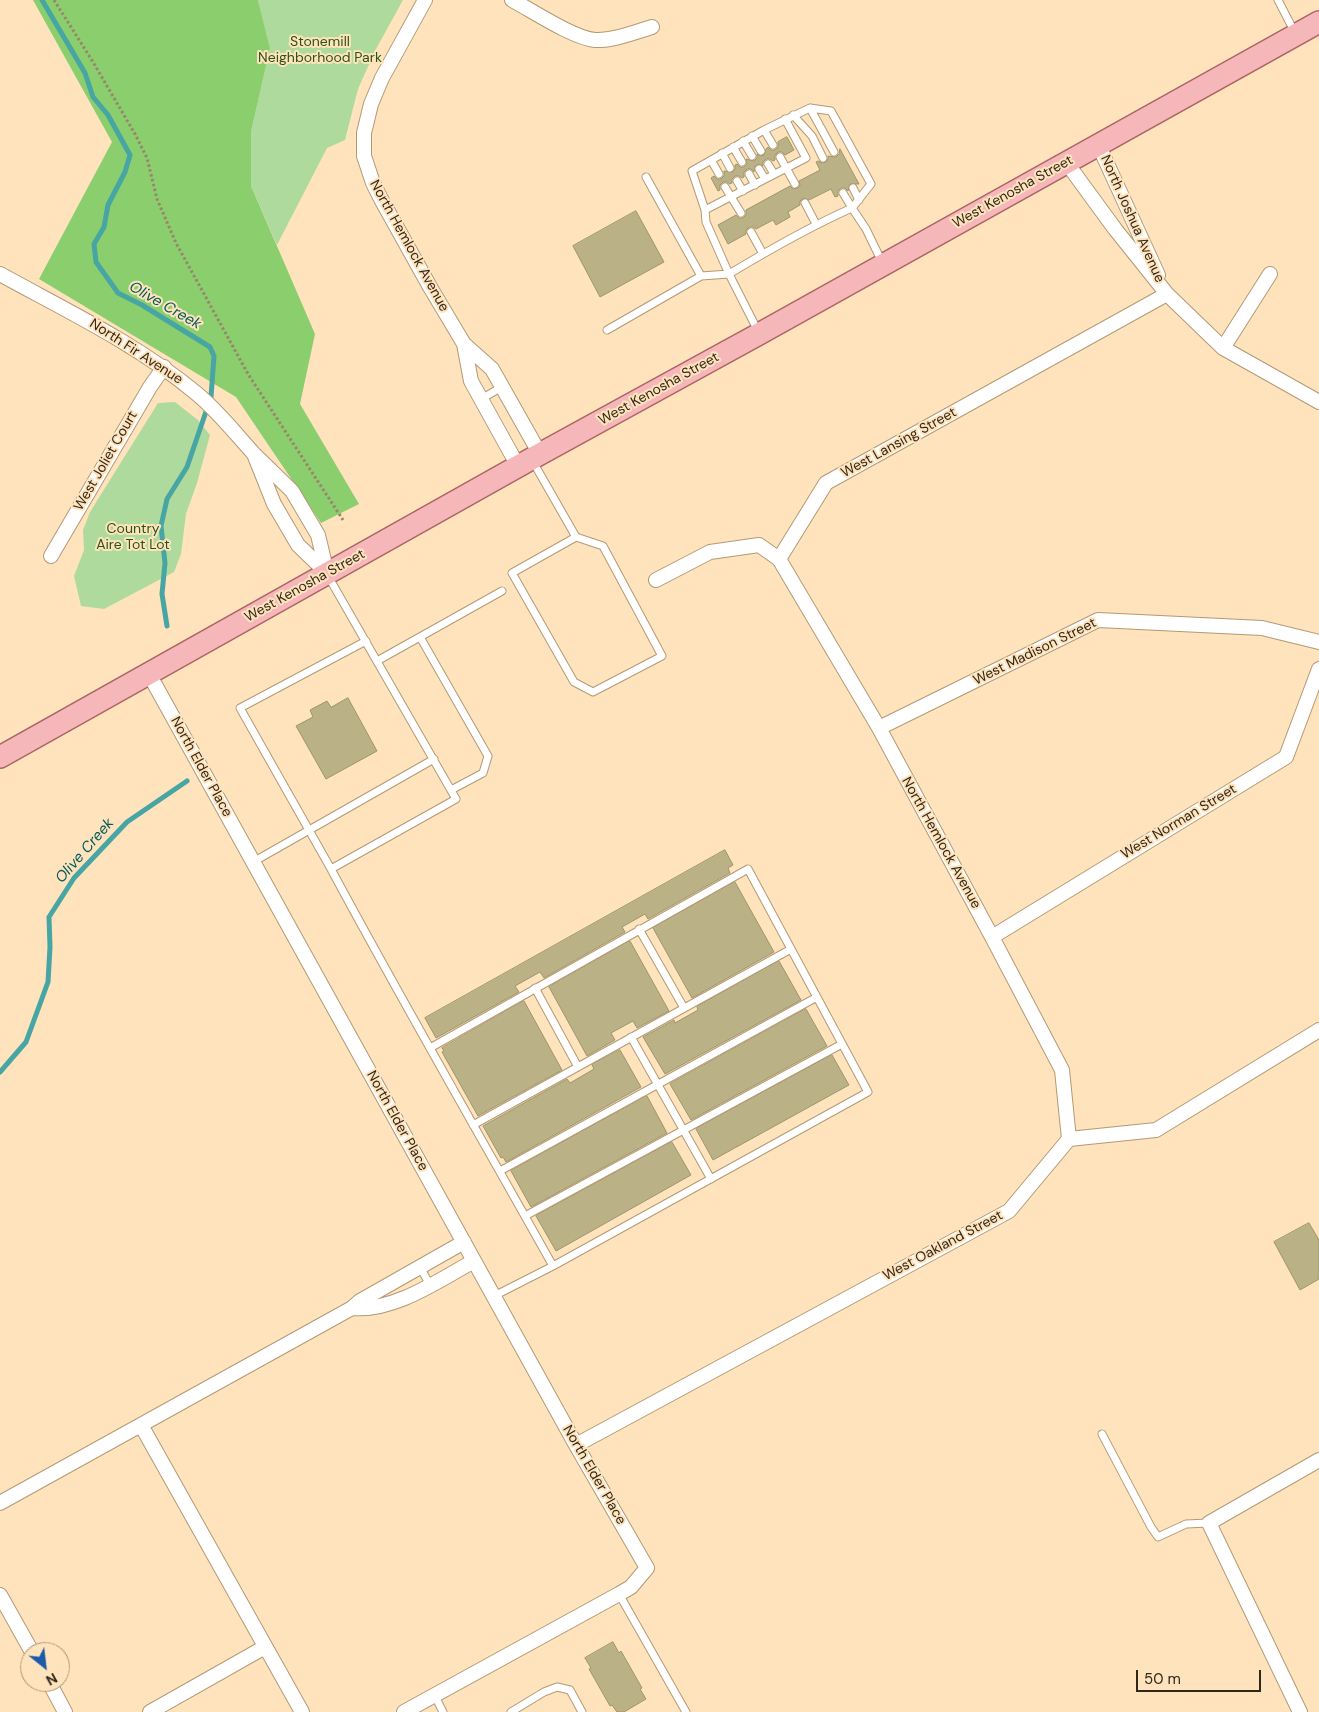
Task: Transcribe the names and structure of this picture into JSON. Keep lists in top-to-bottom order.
{
  "streets": {
    "main road": ["West Kenosha Street"],
    "street": [
      "North Joshua Avenue",
      "North Hemlock Avenue",
      "North Fir Avenue",
      "West Lansing Street",
      "West Joliet Court",
      "West Madison Street",
      "North Elder Place",
      "West Norman Street",
      "West Oakland Street"
    ]
  },
  "crossings": [
    ["West Kenosha Street", "North Joshua Avenue"],
    ["West Kenosha Street", "North Hemlock Avenue"],
    ["West Kenosha Street", "North Fir Avenue"],
    ["West Kenosha Street", "North Elder Place"],
    ["North Joshua Avenue", "West Lansing Street"],
    ["North Hemlock Avenue", "West Lansing Street"],
    ["North Hemlock Avenue", "West Madison Street"],
    ["North Hemlock Avenue", "West Norman Street"],
    ["North Hemlock Avenue", "West Oakland Street"],
    ["North Fir Avenue", "West Joliet Court"],
    ["North Elder Place", "West Oakland Street"]
  ],
  "water": ["Olive Creek"],
  "parks": ["Stonemill Neighborhood Park", "Country Aire Tot Lot"],
  "scale_bar": "50 m",
  "north": "bottom right"
}
